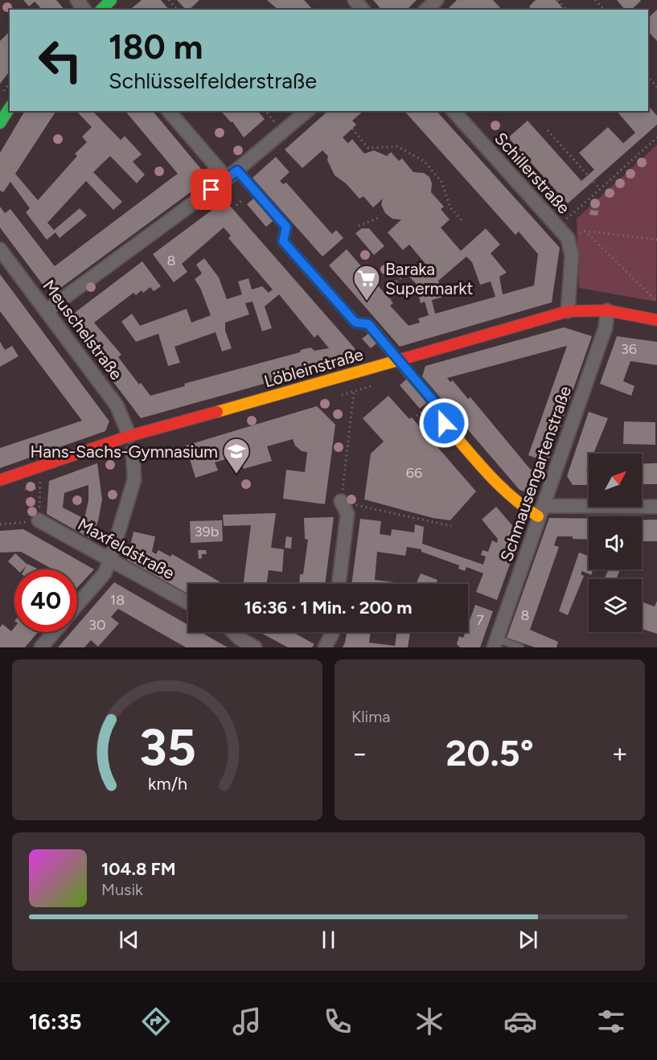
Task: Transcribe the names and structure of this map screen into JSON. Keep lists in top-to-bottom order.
{
  "streets": {
    "street": [
      "Schillerstraße",
      "Meuschelstraße",
      "Löbleinstraße",
      "Schmausengartenstraße",
      "Maxfeldstraße"
    ]
  },
  "crossings": [
    ["Meuschelstraße", "Löbleinstraße"],
    ["Löbleinstraße", "Schmausengartenstraße"]
  ],
  "places": {
    "supermarket": ["Baraka Supermarkt"],
    "school or university": ["Hans-Sachs-Gymnasium"]
  },
  "house_numbers": [
    "8",
    "36",
    "66",
    "39b",
    "18",
    "8",
    "7",
    "30"
  ],
  "north": "top right",
  "page": {
    "turn": ["180 m", "Schlüsselfelderstraße"],
    "limit": "40",
    "trip": "16:36 · 1 Min. · 200 m",
    "tile": "Klima",
    "heat": ["−", "20.5°", "+"],
    "song": ["104.8 FM", "Musik"],
    "tabs": "16:35",
    "gauge": ["35", "km/h"]
  }
}
